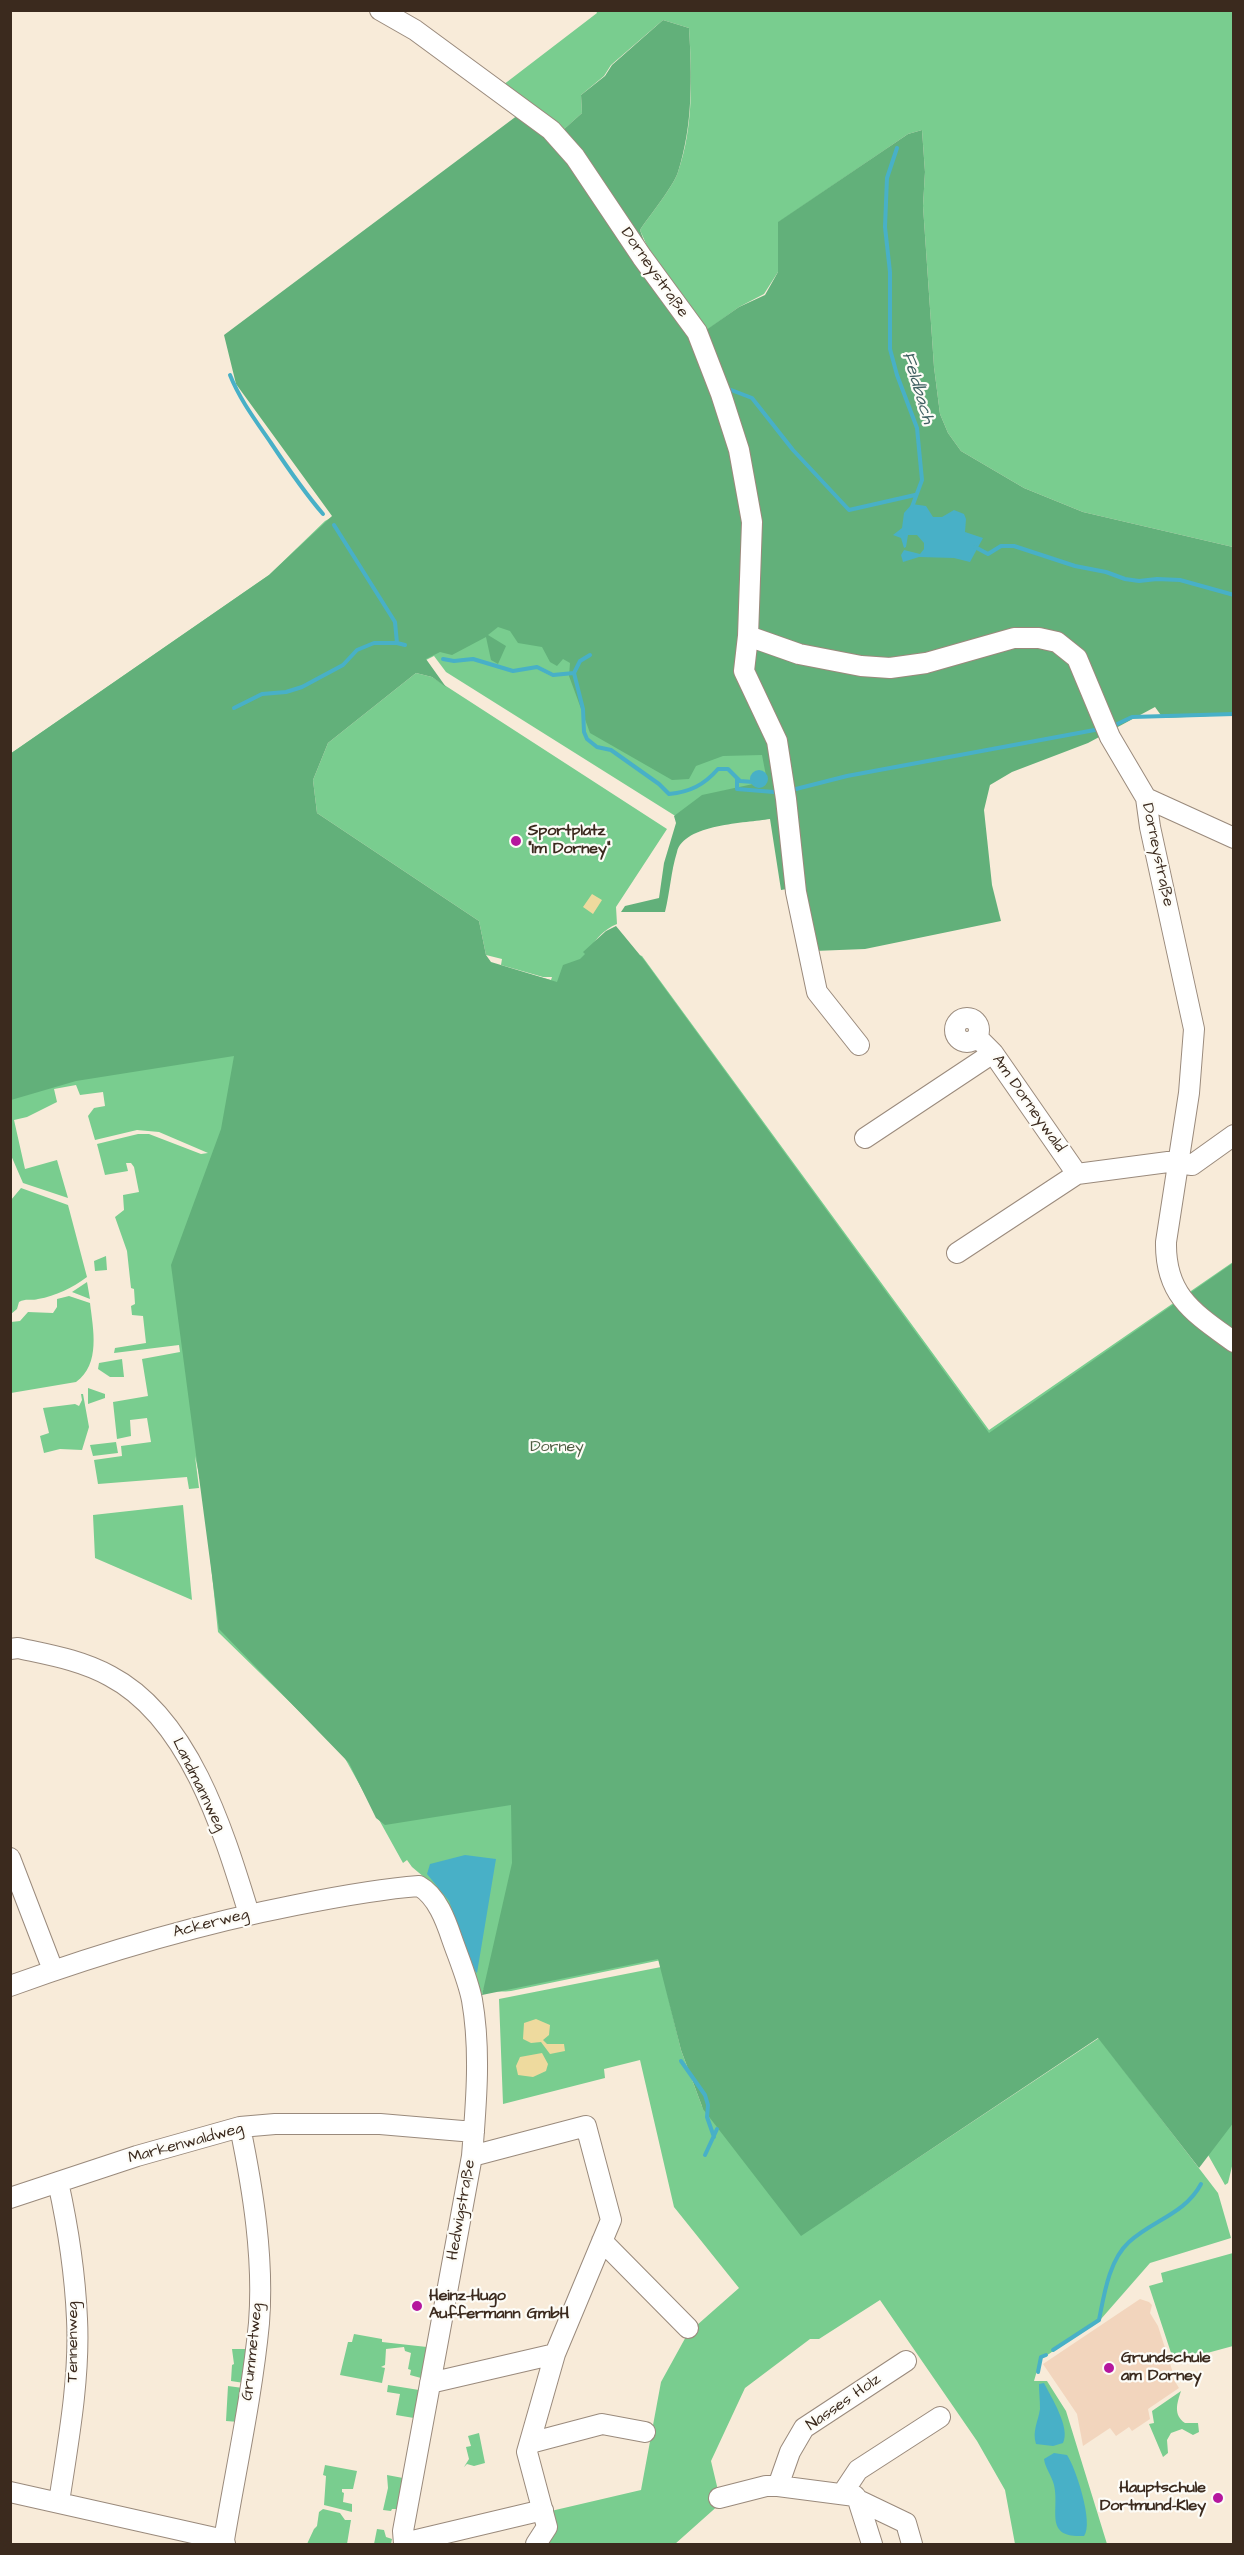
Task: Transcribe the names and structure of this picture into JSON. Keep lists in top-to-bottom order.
{
  "streets": {
    "street": [
      "Dorneystraße",
      "Am Dorneywald",
      "Landmannweg",
      "Ackerweg",
      "Markenwaldweg",
      "Hedwigstraße",
      "Tennenweg",
      "Grummetweg",
      "Nasses Holz"
    ]
  },
  "crossings": [
    ["Landmannweg", "Ackerweg"],
    ["Ackerweg", "Hedwigstraße"],
    ["Markenwaldweg", "Hedwigstraße"],
    ["Markenwaldweg", "Tennenweg"],
    ["Markenwaldweg", "Grummetweg"],
    ["Tennenweg", "Grummetweg"]
  ],
  "water": ["Feldbach"],
  "parks": ["Dorney"],
  "places": [
    "Sportplatz \"Im Dorney\"",
    "Heinz-Hugo Auffermann GmbH",
    "Grundschule am Dorney",
    "Hauptschule Dortmund-Kley"
  ]
}
